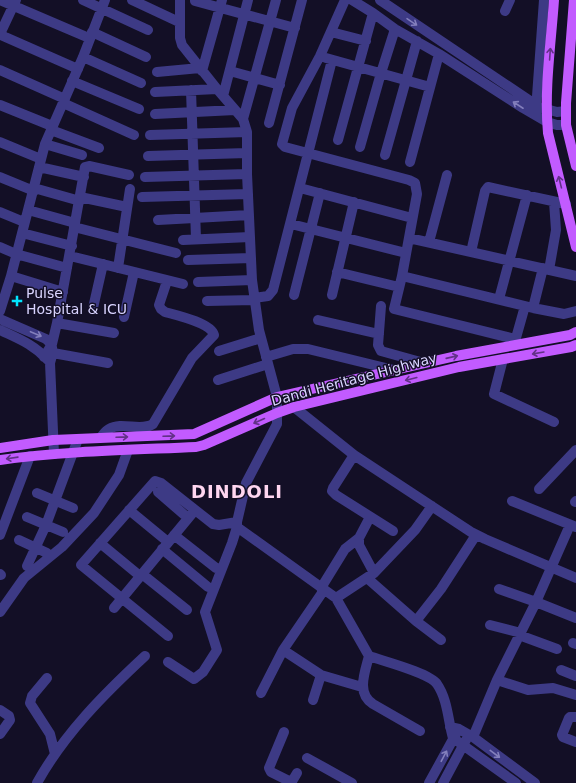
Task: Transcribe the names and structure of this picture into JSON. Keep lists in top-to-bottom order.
{
  "streets": {
    "main road": ["Dandi Heritage Highway"]
  },
  "districts": ["DINDOLI"],
  "places": {
    "health": ["Pulse Hospital & ICU"]
  }
}
